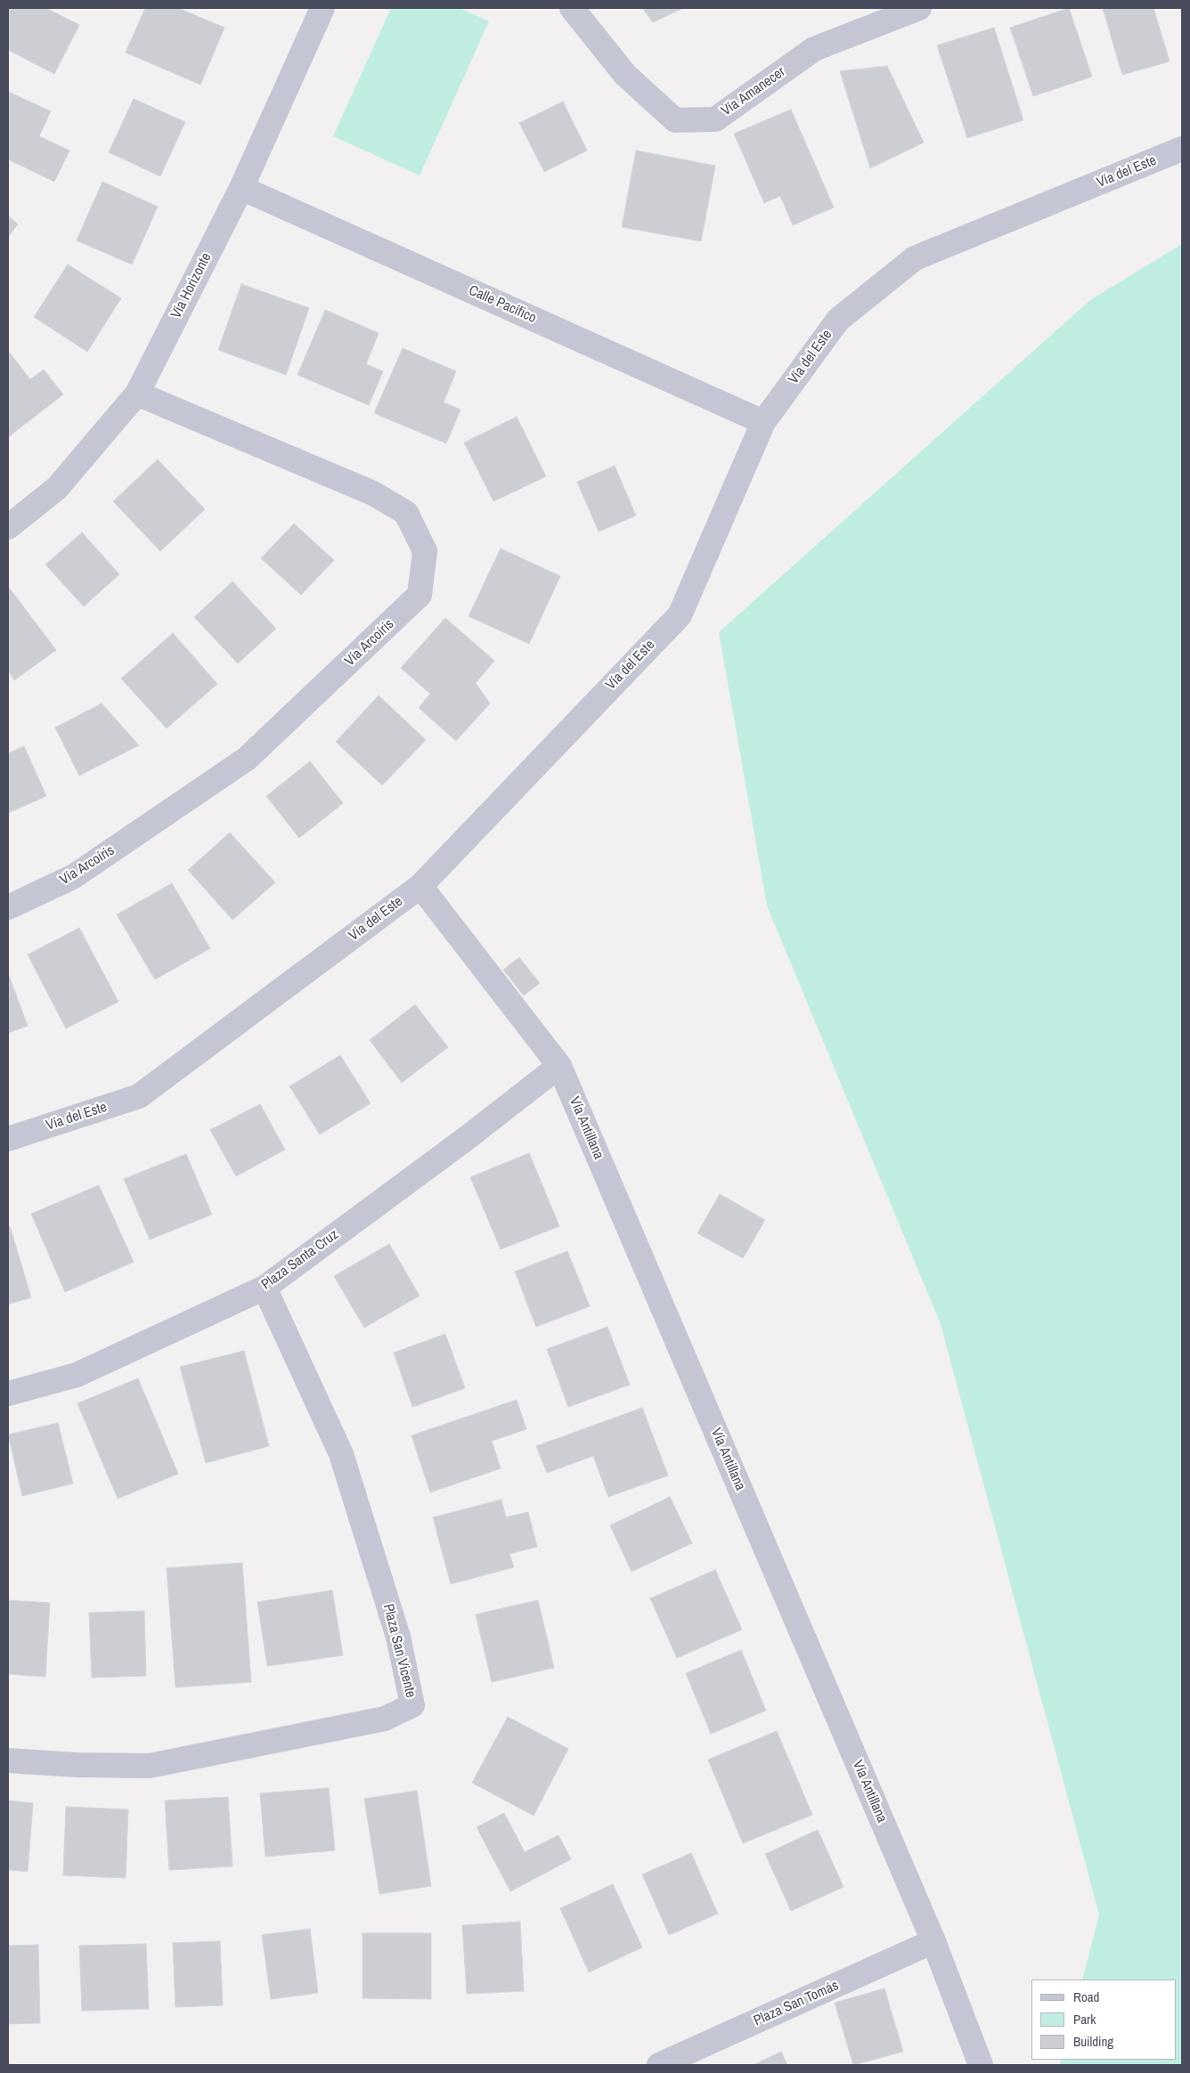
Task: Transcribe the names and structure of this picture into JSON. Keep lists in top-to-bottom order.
{
  "streets": {
    "street": [
      "Vía Amanecer",
      "Vía del Este",
      "Vía Horizonte",
      "Calle Pacífico",
      "Vía Arcoíris",
      "Vía Antillana",
      "Plaza Santa Cruz",
      "Plaza San Vicente",
      "Plaza San Tomás"
    ]
  },
  "crossings": [
    ["Vía del Este", "Calle Pacífico"],
    ["Vía del Este", "Vía Antillana"],
    ["Vía Horizonte", "Calle Pacífico"],
    ["Vía Horizonte", "Vía Arcoíris"],
    ["Vía Antillana", "Plaza Santa Cruz"],
    ["Vía Antillana", "Plaza San Tomás"],
    ["Plaza Santa Cruz", "Plaza San Vicente"]
  ],
  "legend": ["Road", "Park", "Building"]
}
